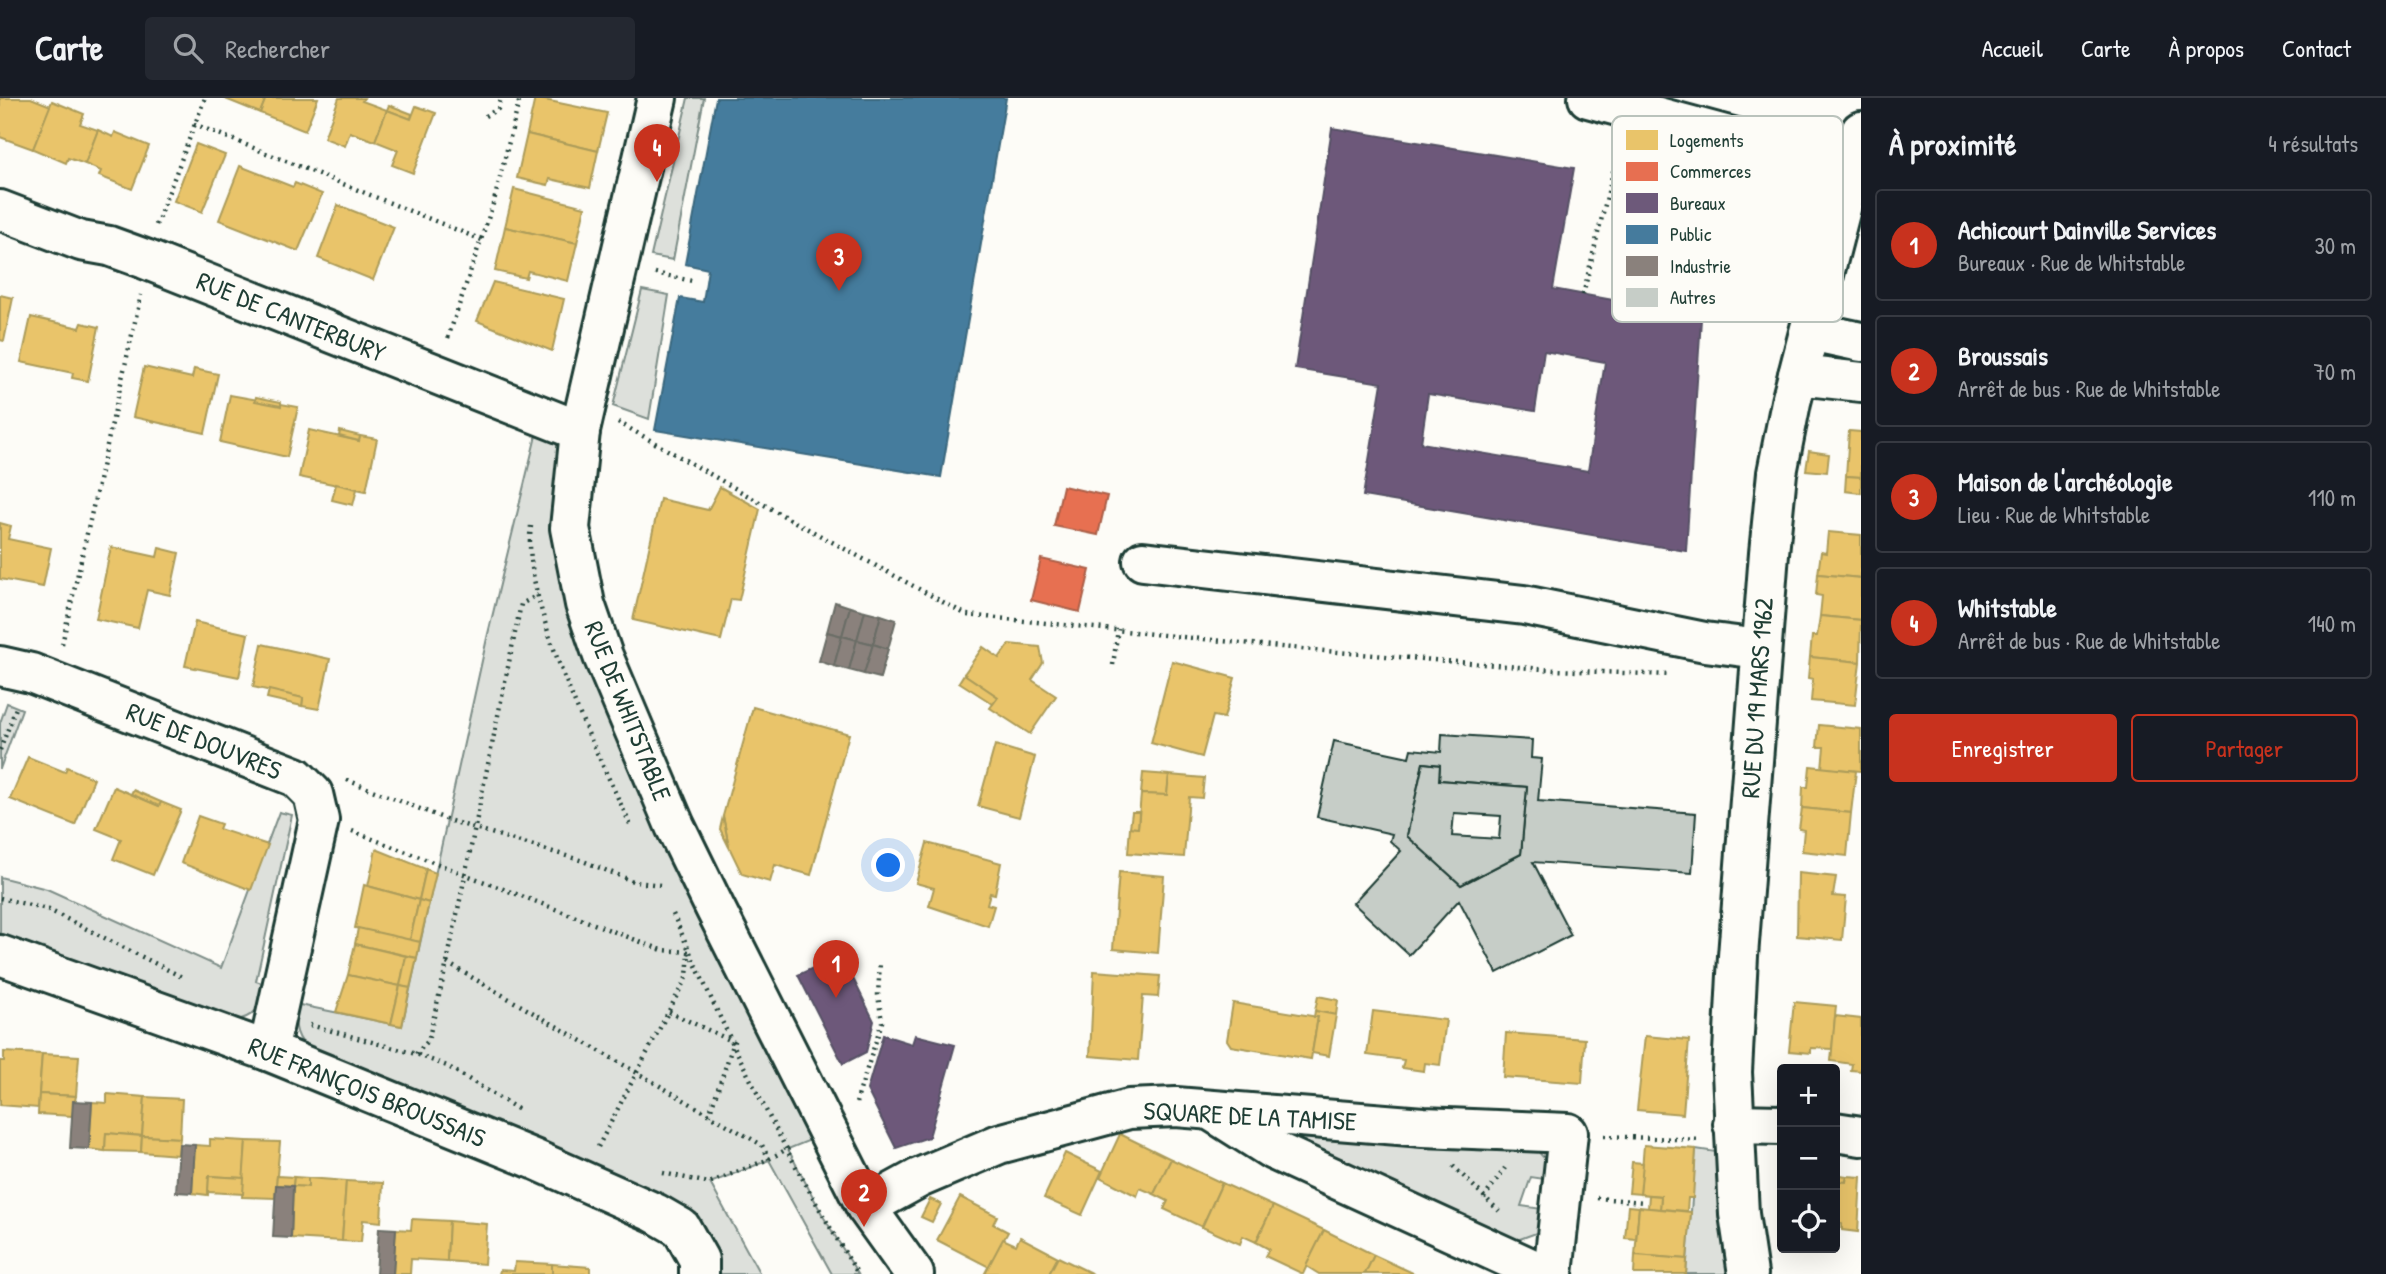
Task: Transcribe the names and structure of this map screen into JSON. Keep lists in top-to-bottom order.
{
  "streets": {
    "street": [
      "RUE DE CANTERBURY",
      "RUE DU 19 MARS 1962",
      "RUE DE WHITSTABLE",
      "RUE DE DOUVRES",
      "RUE FRANÇOIS BROUSSAIS",
      "SQUARE DE LA TAMISE"
    ]
  },
  "crossings": [
    ["RUE DE CANTERBURY", "RUE DE WHITSTABLE"],
    ["RUE DE WHITSTABLE", "SQUARE DE LA TAMISE"],
    ["RUE DE DOUVRES", "RUE FRANÇOIS BROUSSAIS"]
  ],
  "legend": [
    "Logements",
    "Commerces",
    "Bureaux",
    "Public",
    "Industrie",
    "Autres"
  ],
  "page": {
    "header": "Carte",
    "search": "Rechercher",
    "nav": [
      "Accueil",
      "Carte",
      "À propos",
      "Contact"
    ],
    "heading": ["À proximité", "4 résultats"],
    "pins": [
      "4",
      "3",
      "1",
      "2"
    ],
    "list": [
      {
        "mark": "1",
        "name": "Achicourt Dainville Services",
        "note": "Bureaux · Rue de Whitstable",
        "value": "30 m"
      },
      {
        "mark": "2",
        "name": "Broussais",
        "note": "Arrêt de bus · Rue de Whitstable",
        "value": "70 m"
      },
      {
        "mark": "3",
        "name": "Maison de l'archéologie",
        "note": "Lieu · Rue de Whitstable",
        "value": "110 m"
      },
      {
        "mark": "4",
        "name": "Whitstable",
        "note": "Arrêt de bus · Rue de Whitstable",
        "value": "140 m"
      }
    ],
    "buttons": ["Enregistrer", "Partager"],
    "map_buttons": ["+", "−"]
  }
}
